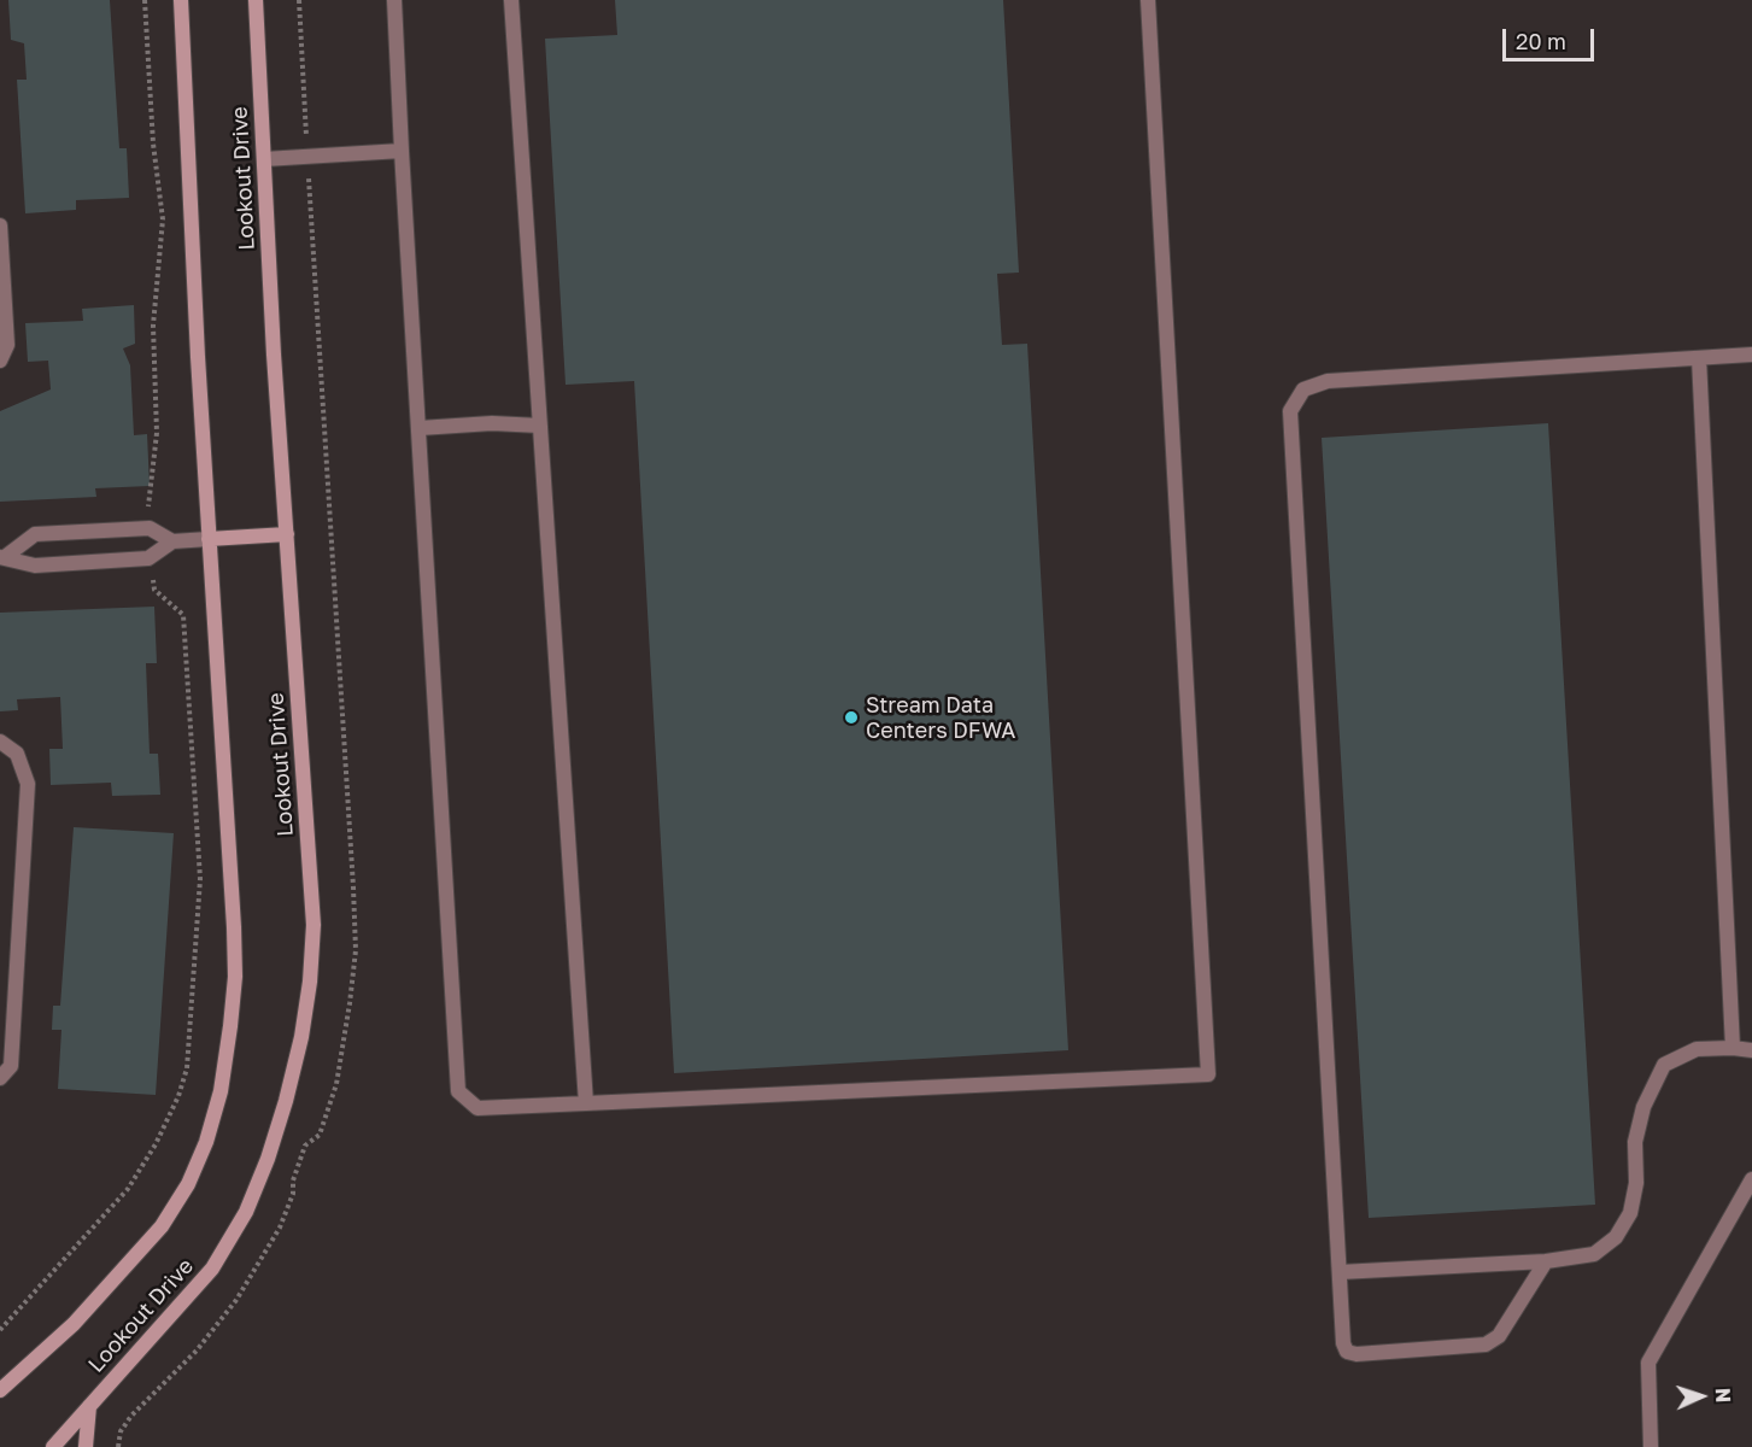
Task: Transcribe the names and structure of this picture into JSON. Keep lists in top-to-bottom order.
{
  "streets": {
    "main road": ["Lookout Drive"]
  },
  "places": ["Stream Data Centers DFWA"],
  "scale_bar": "20 m",
  "north": "right"
}
